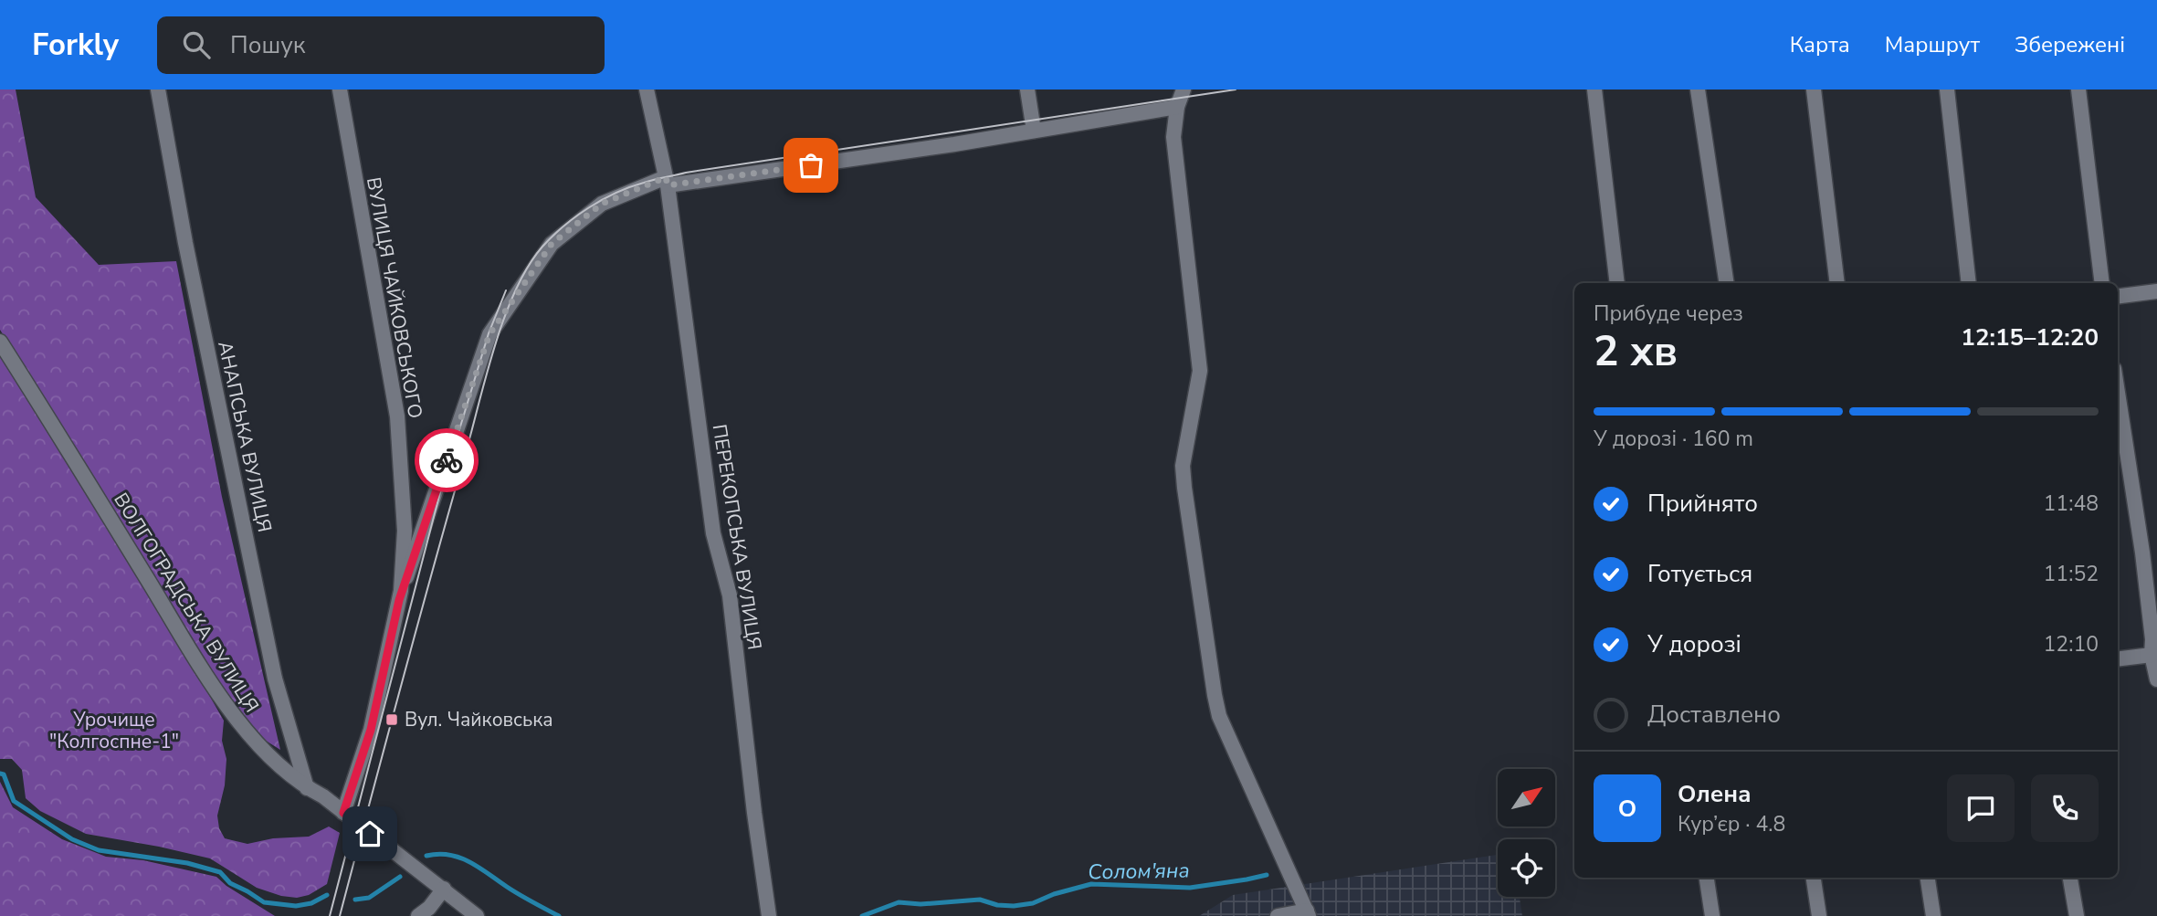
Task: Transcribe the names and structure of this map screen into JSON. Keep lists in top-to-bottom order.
{
  "streets": {
    "street": [
      "ВУЛИЦЯ ЧАЙКОВСЬКОГО",
      "АНАПСЬКА ВУЛИЦЯ",
      "ПЕРЕКОПСЬКА ВУЛИЦЯ",
      "ВОЛГОГРАДСЬКА ВУЛИЦЯ"
    ]
  },
  "crossings": [
    ["ВУЛИЦЯ ЧАЙКОВСЬКОГО", "ВОЛГОГРАДСЬКА ВУЛИЦЯ"],
    ["АНАПСЬКА ВУЛИЦЯ", "ВОЛГОГРАДСЬКА ВУЛИЦЯ"]
  ],
  "water": ["Солом'яна"],
  "parks": ["Урочище \"Колгоспне-1\""],
  "places": {
    "transit": ["Вул. Чайковська"]
  },
  "north": "top right",
  "page": {
    "header": "Forkly",
    "search": "Пошук",
    "nav": ["Карта", "Маршрут", "Збережені"],
    "heading": ["2 хв", "Прибуде через", "12:15–12:20"],
    "panel": ["Олена", "Кур’єр · 4.8"],
    "bar": "У дорозі · 160 m",
    "list": [
      ["Прийнято", "11:48"],
      ["Готується", "11:52"],
      ["У дорозі", "12:10"],
      "Доставлено"
    ],
    "round": "О"
  }
}
